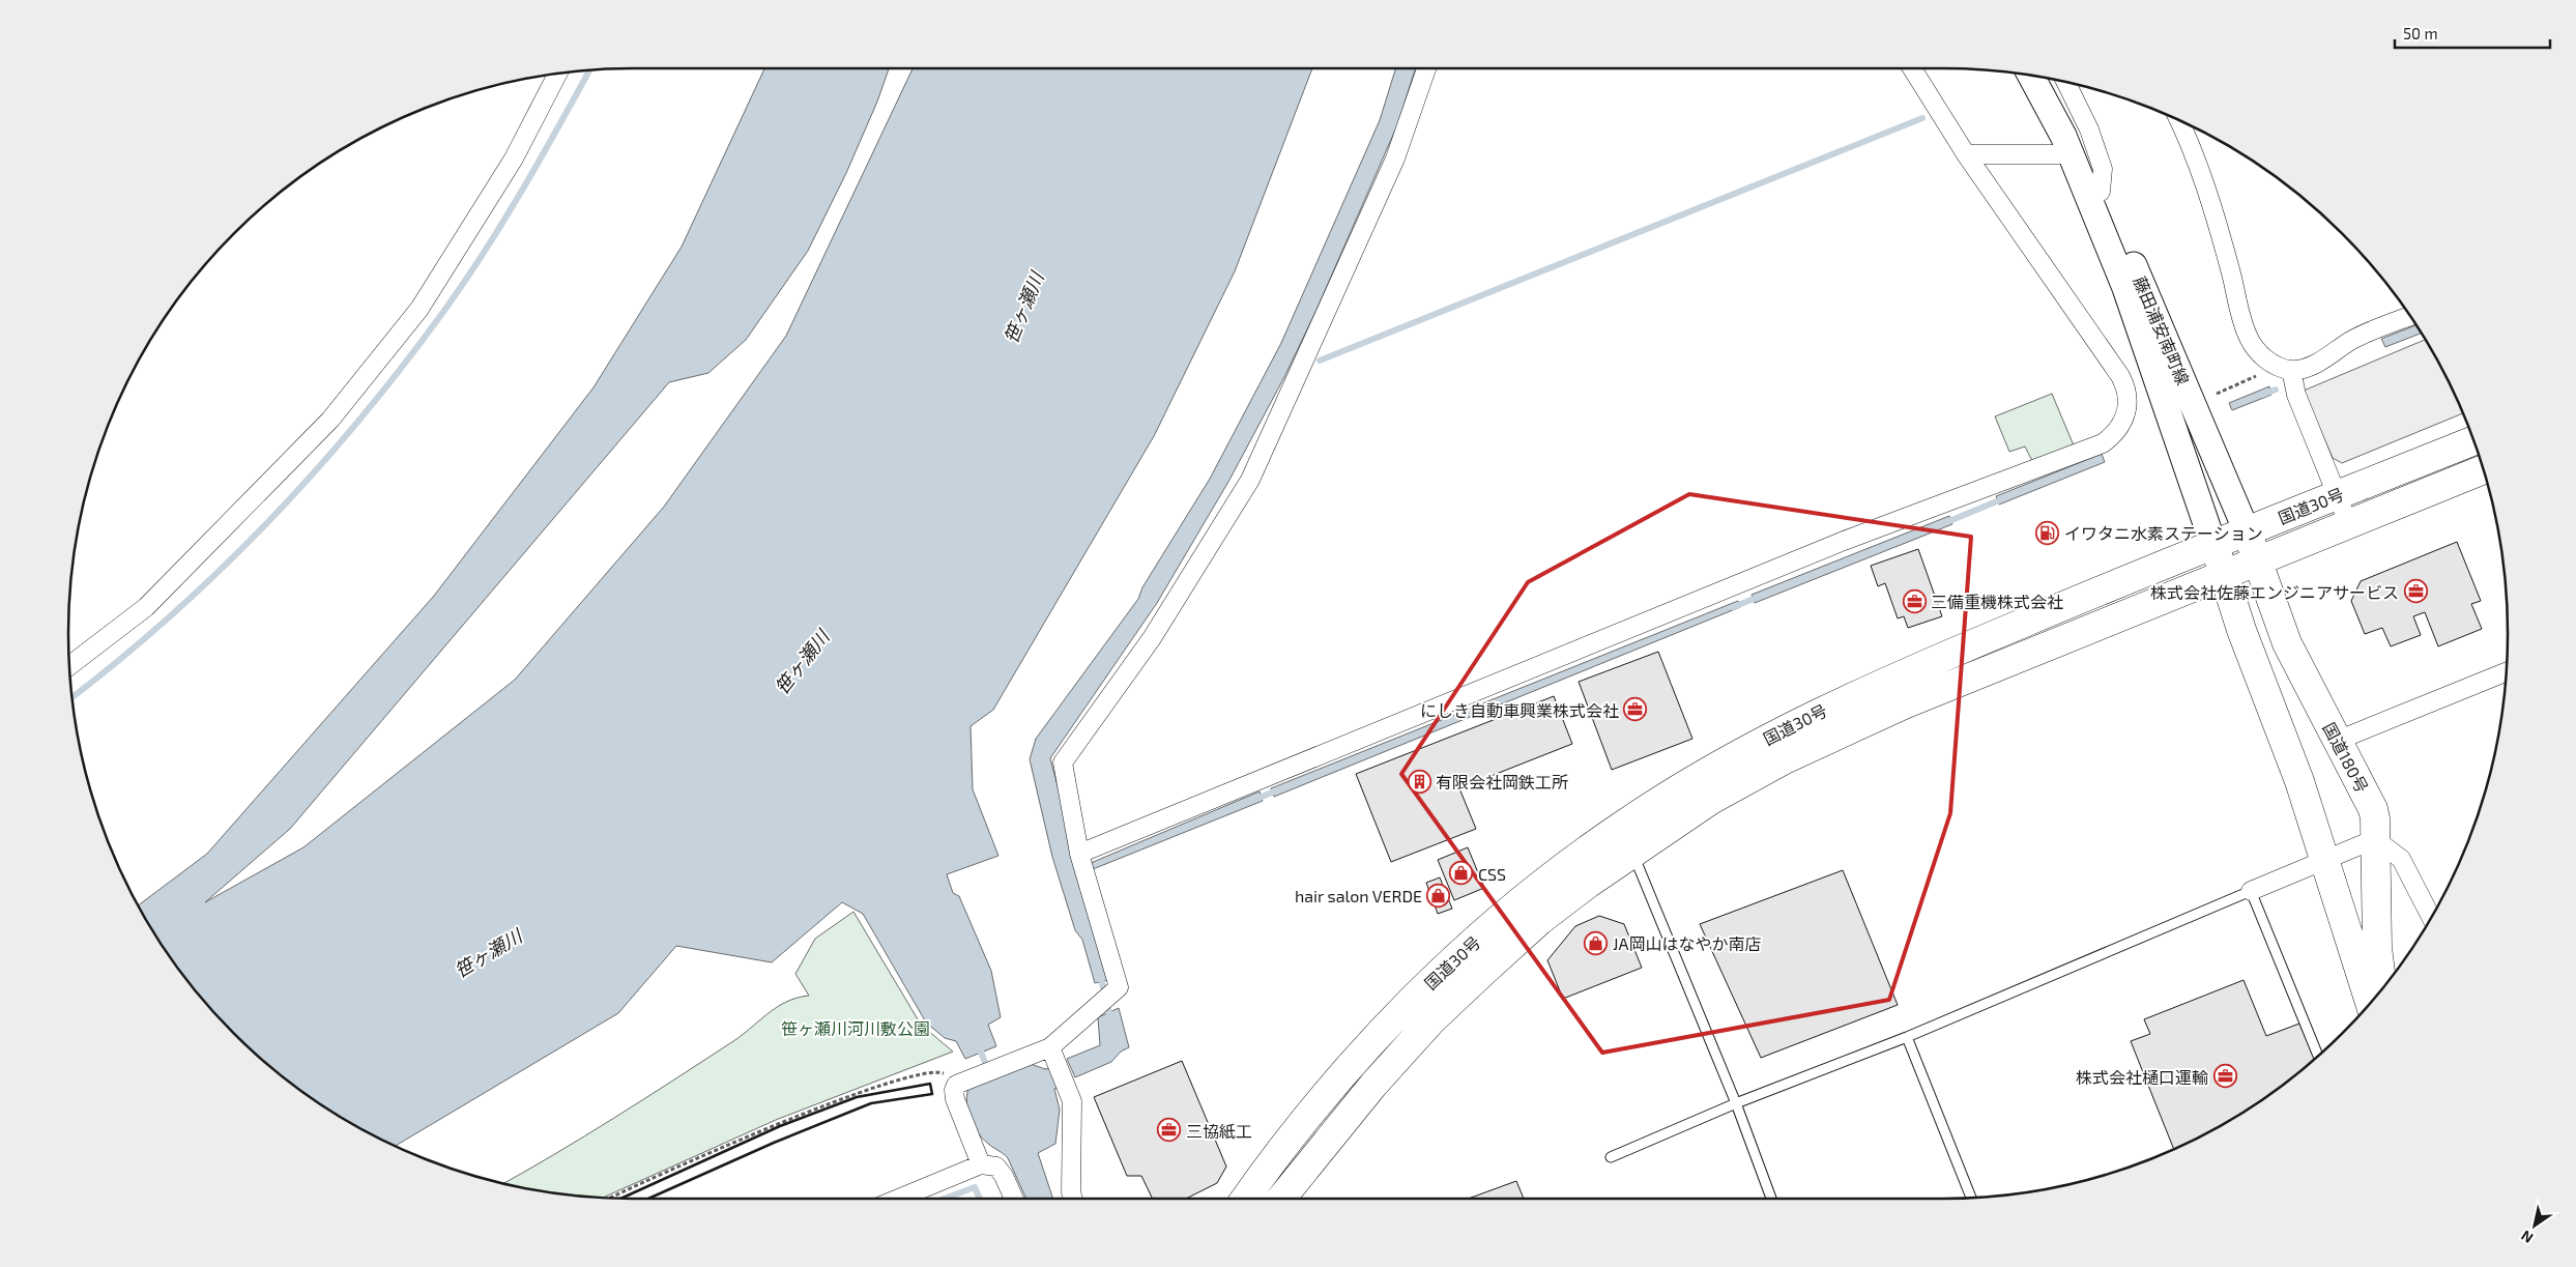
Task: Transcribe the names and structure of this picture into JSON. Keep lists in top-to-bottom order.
{
  "streets": {
    "highway": ["国道30号", "国道180号"],
    "street": ["藤田浦安南町線"]
  },
  "crossings": [
    ["藤田浦安南町線", "国道30号"],
    ["藤田浦安南町線", "国道180号"],
    ["国道30号", "国道180号"]
  ],
  "water": ["笹ヶ瀬川"],
  "parks": ["笹ヶ瀬川河川敷公園"],
  "places": {
    "fuel station": ["イワタニ水素ステーション"],
    "office": [
      "株式会社佐藤エンジニアサービス",
      "三備重機株式会社",
      "にしき自動車興業株式会社",
      "株式会社樋口運輸",
      "三協紙工"
    ],
    "building": ["有限会社岡鉄工所"],
    "shop": ["CSS", "hair salon VERDE", "JA岡山はなやか南店"]
  },
  "scale_bar": "50 m",
  "north": "bottom left"
}
